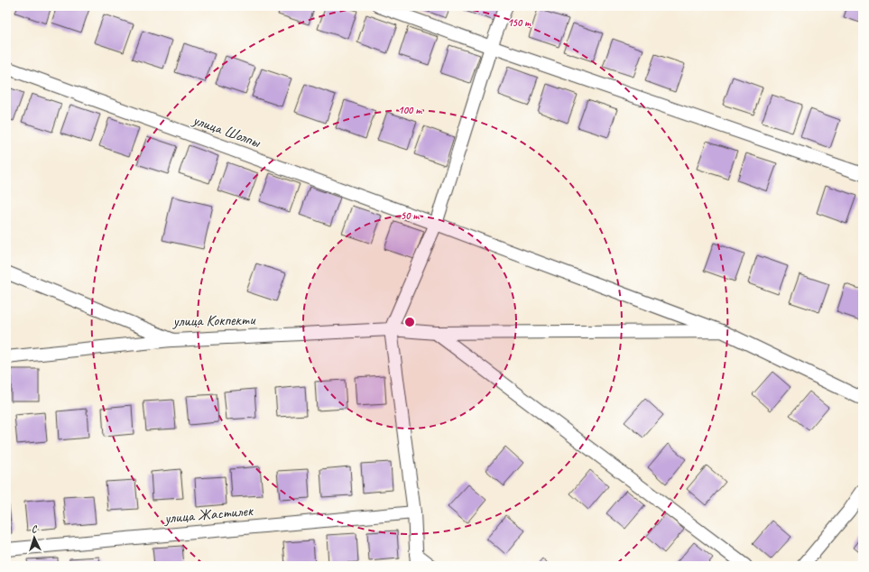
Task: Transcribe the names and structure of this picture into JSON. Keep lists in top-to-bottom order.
{
  "streets": {
    "street": ["улица Шолпы", "улица Кокпекти", "улица Жастилек"]
  },
  "crossings": [
    ["улица Шолпы", "улица Кокпекти"]
  ],
  "north": "top",
  "rings": ["150 m", "100 m", "50 m"]
}
